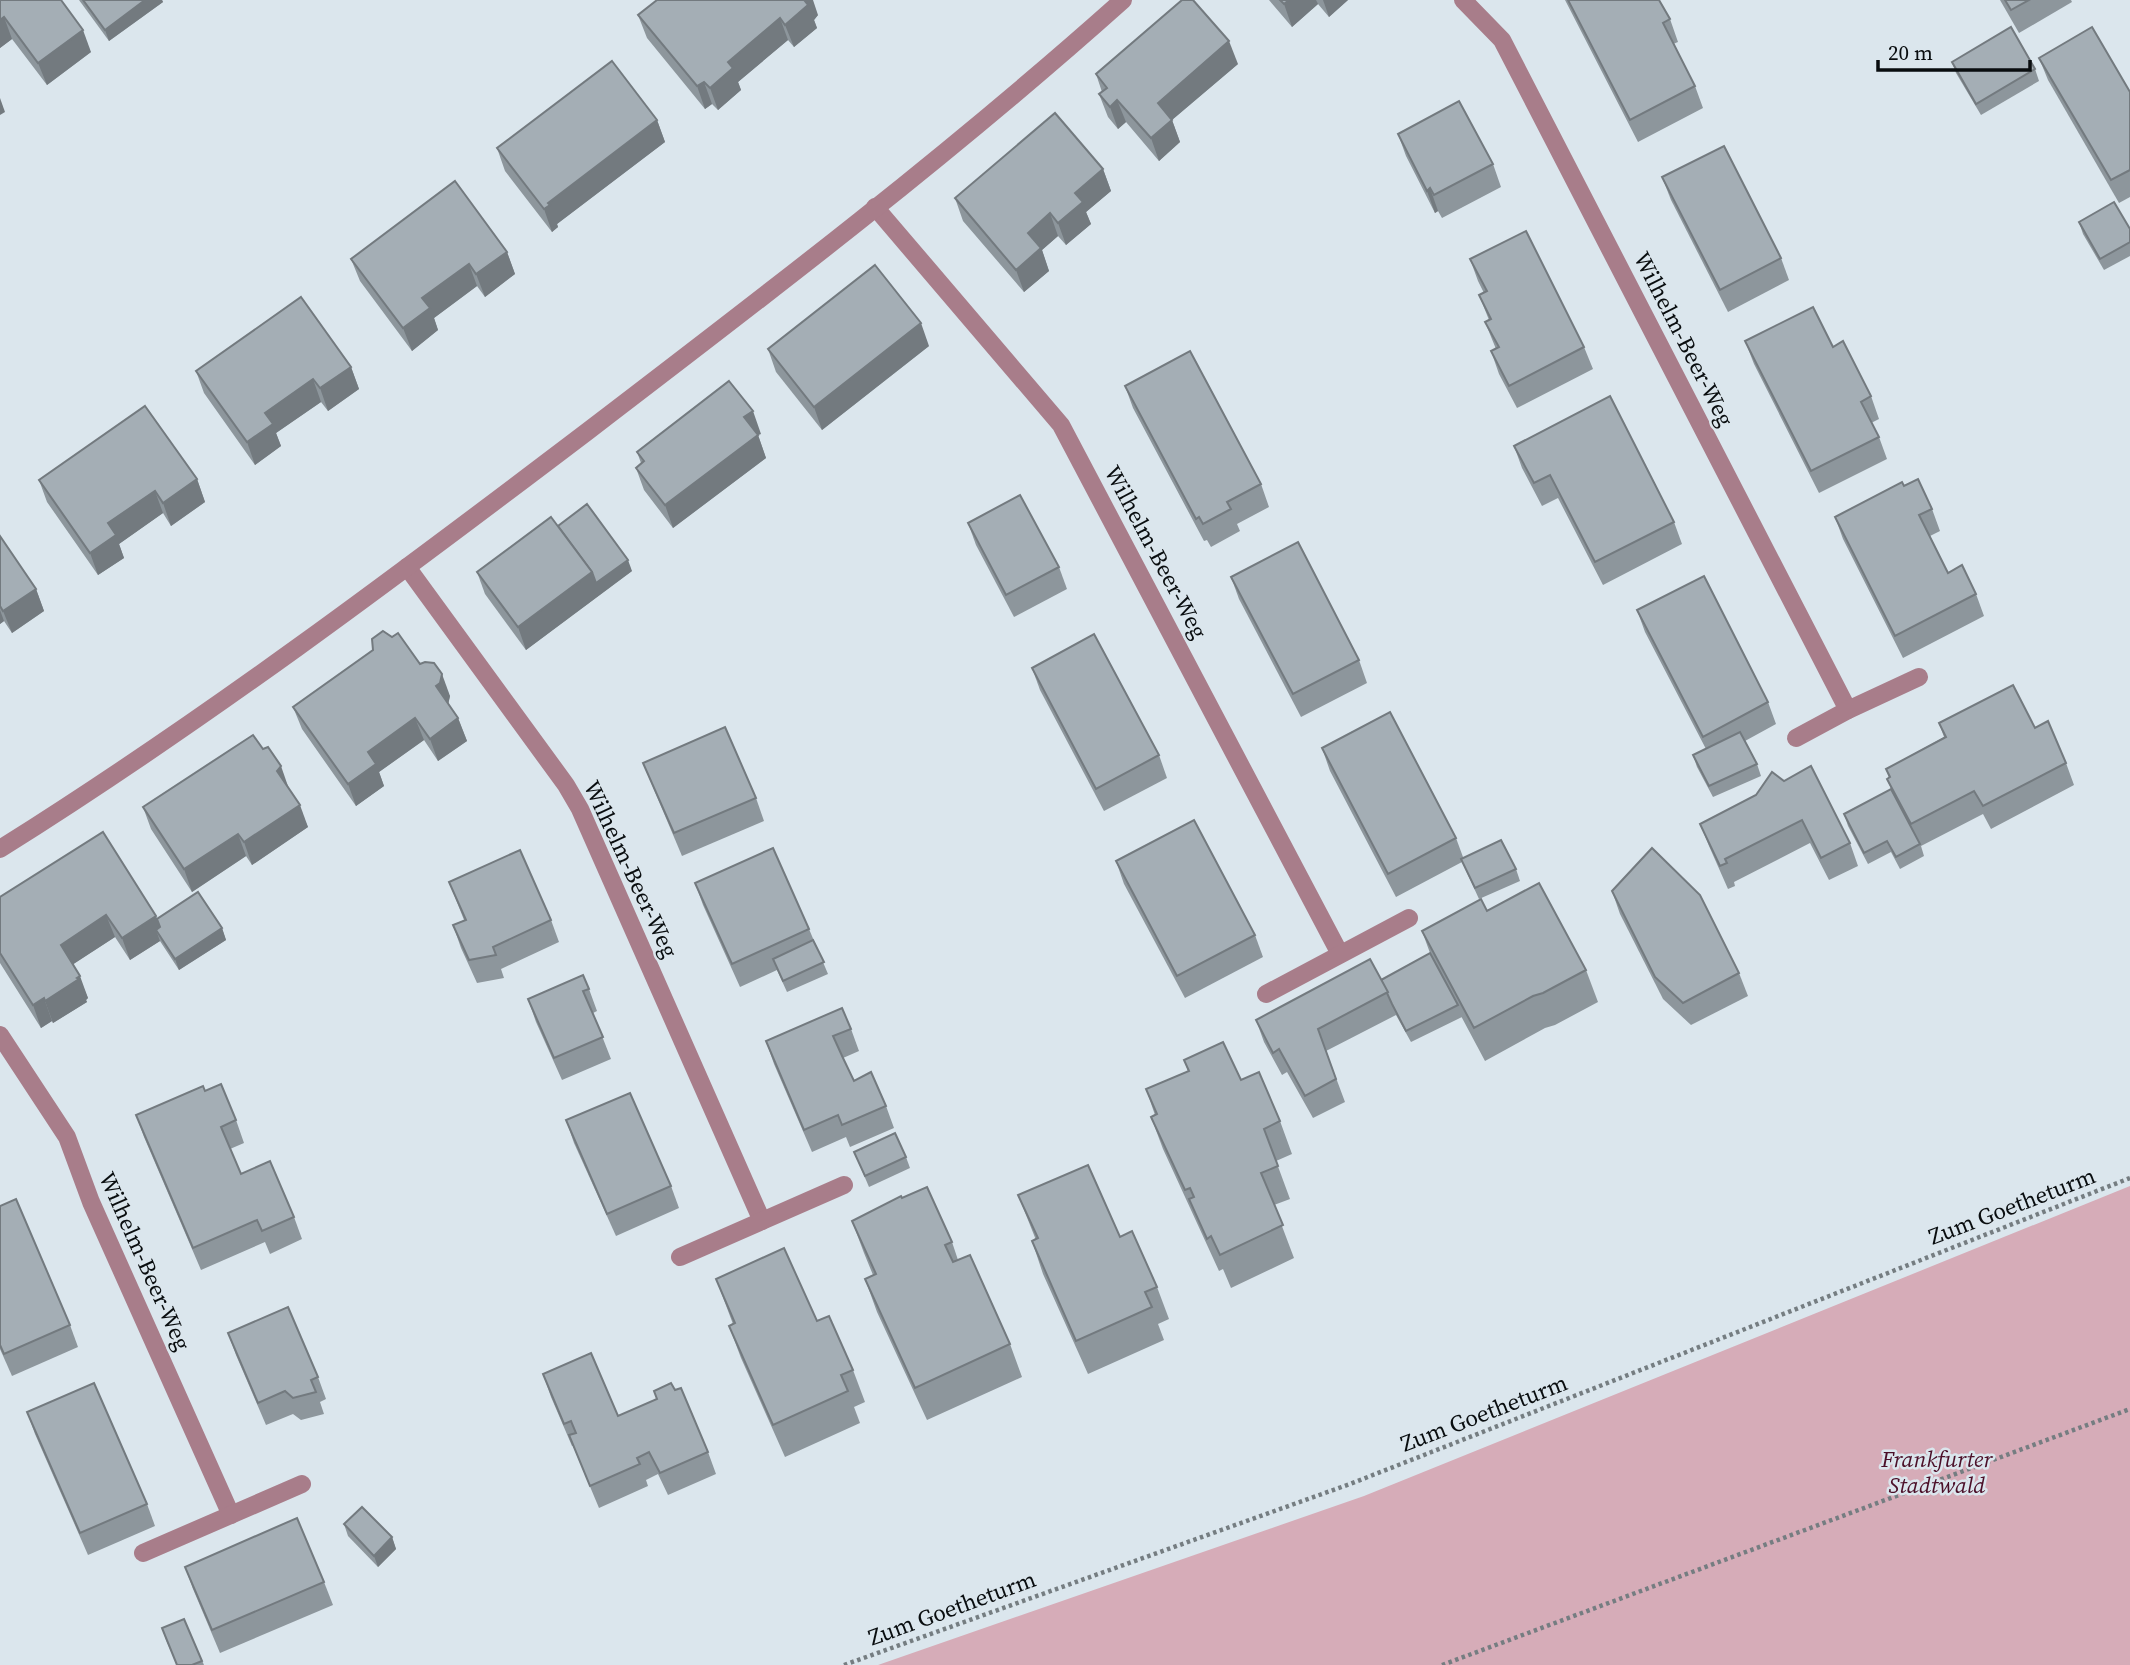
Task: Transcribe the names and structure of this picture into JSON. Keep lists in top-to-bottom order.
{
  "streets": {
    "street": ["Wilhelm-Beer-Weg"],
    "path": ["Zum Goetheturm"]
  },
  "parks": ["Frankfurter Stadtwald"],
  "scale_bar": "20 m"
}
